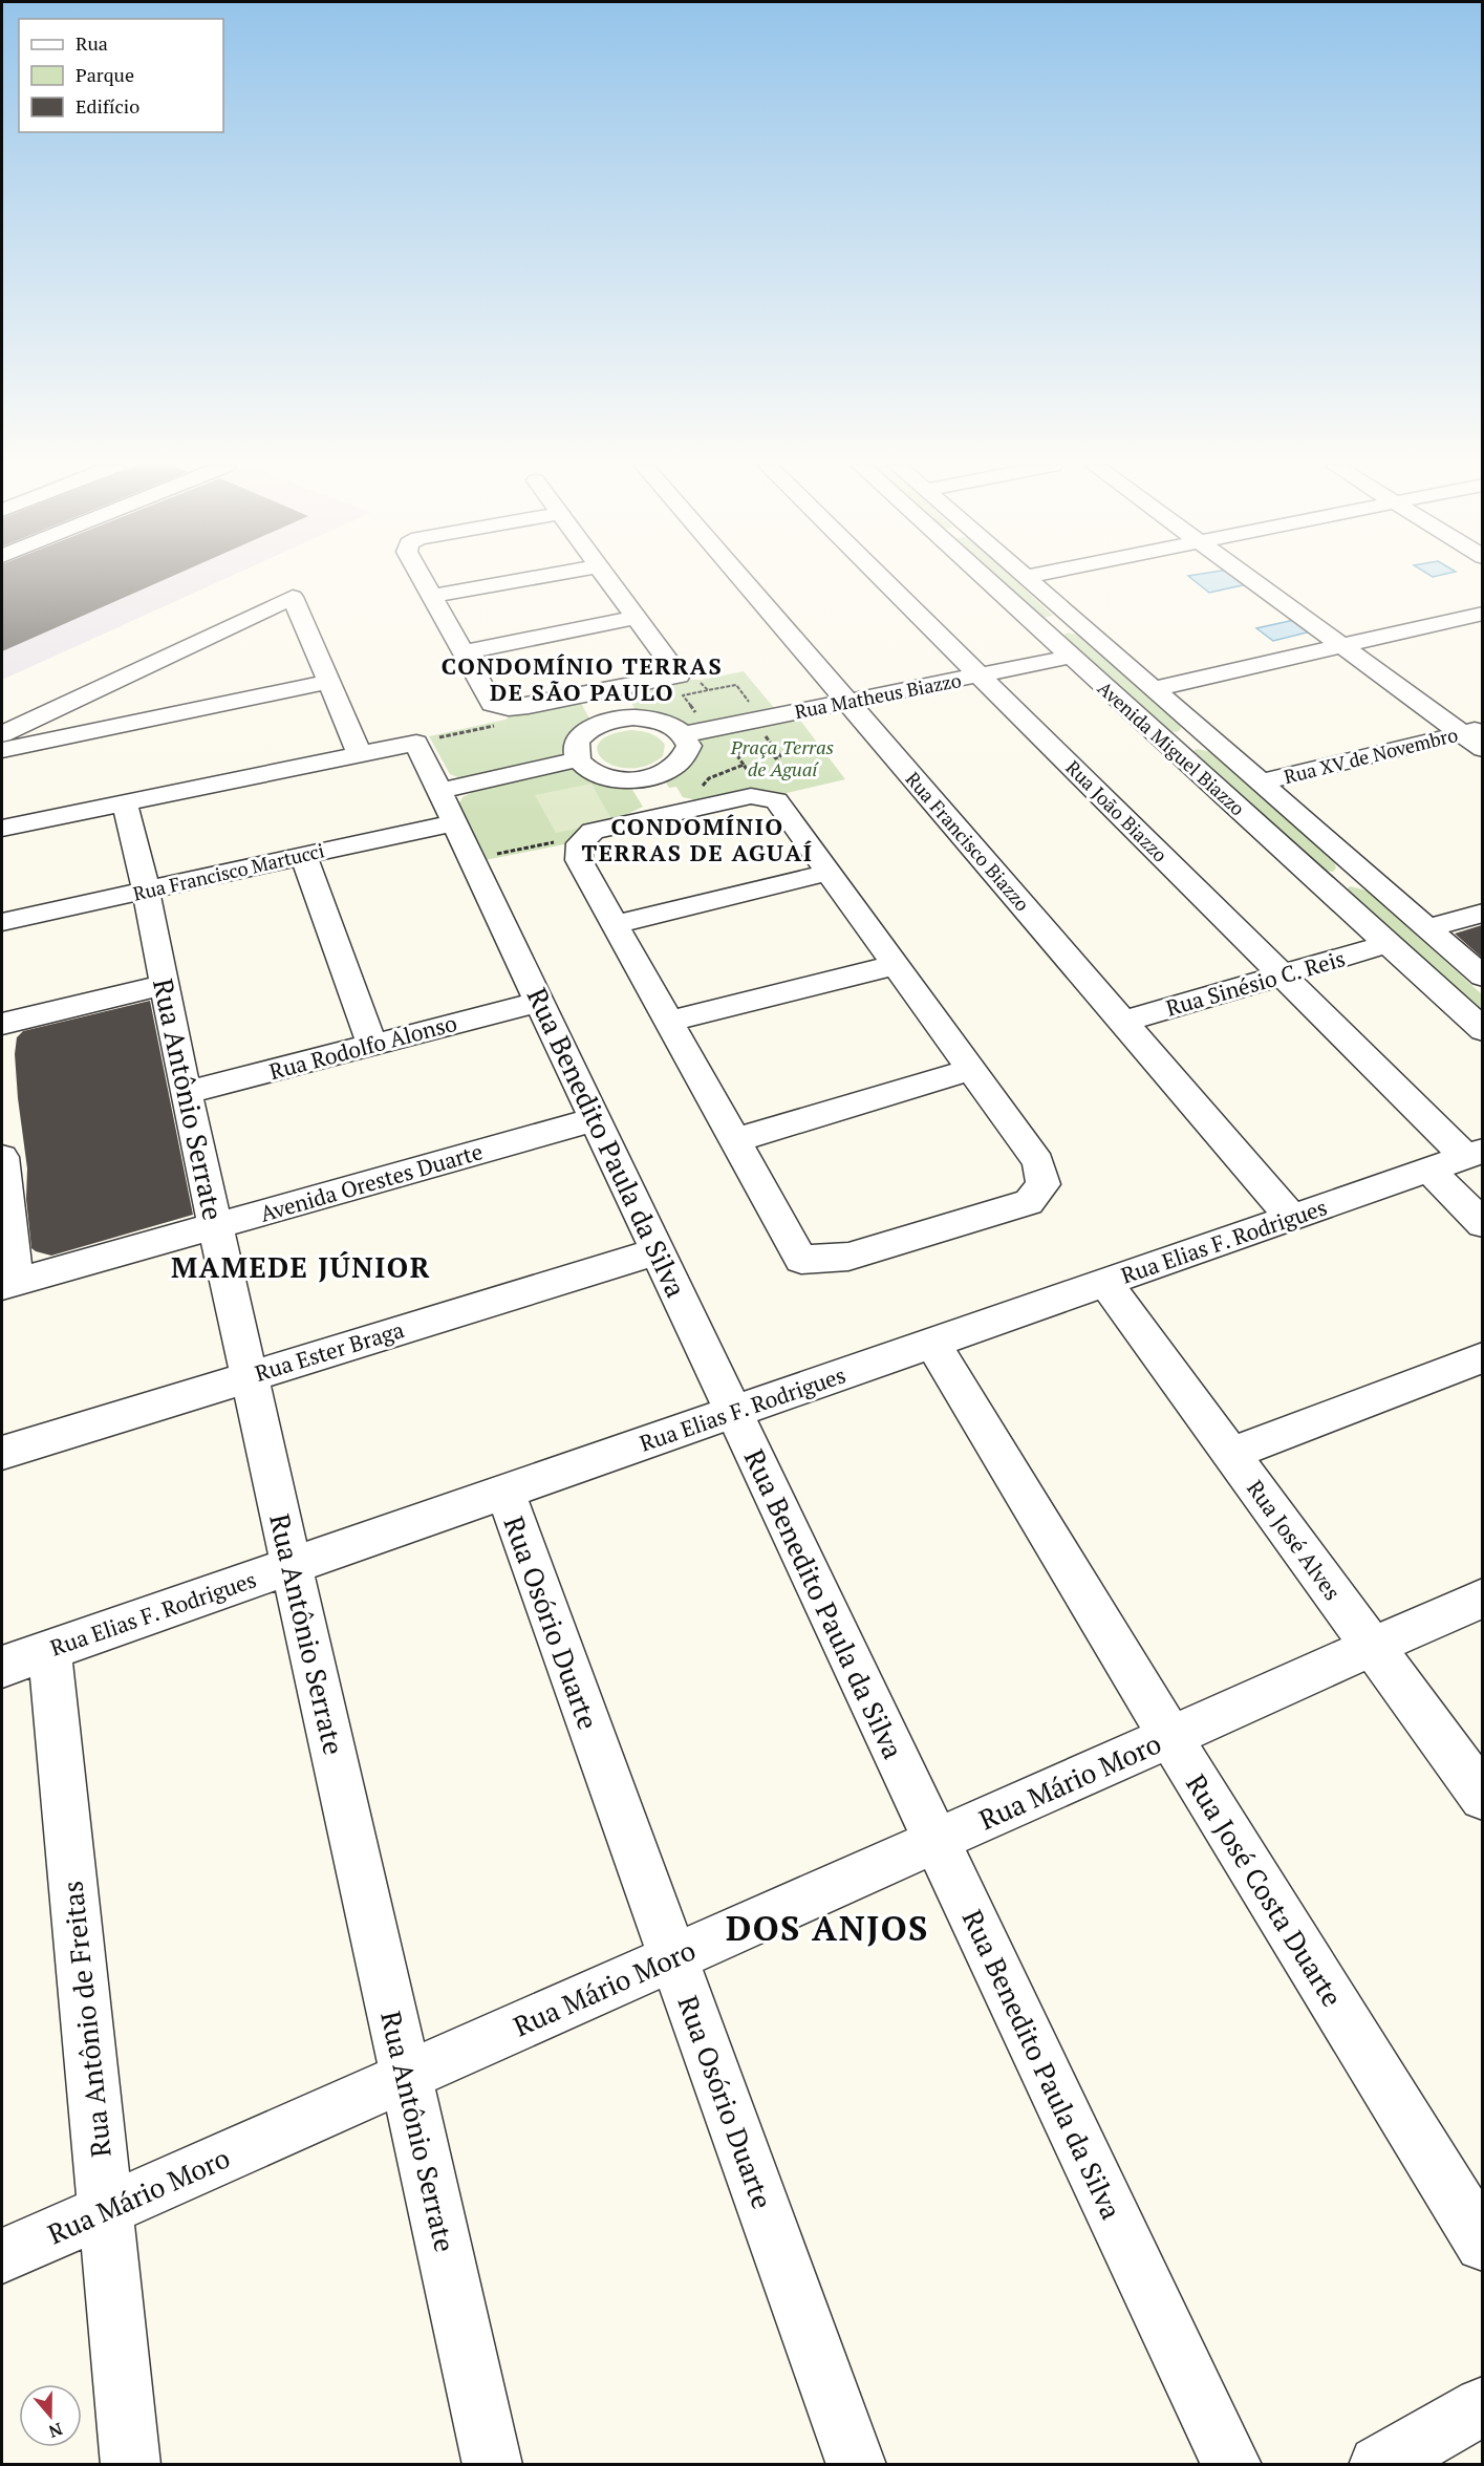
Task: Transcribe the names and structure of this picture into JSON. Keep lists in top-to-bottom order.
{
  "streets": {
    "street": [
      "Rua Matheus Biazzo",
      "Avenida Miguel Biazzo",
      "Rua XV de Novembro",
      "Rua João Biazzo",
      "Rua Francisco Biazzo",
      "Rua Francisco Martucci",
      "Rua Sinésio C. Reis",
      "Rua Rodolfo Alonso",
      "Rua Antônio Serrate",
      "Rua Benedito Paula da Silva",
      "Avenida Orestes Duarte",
      "Rua Elias F. Rodrigues",
      "Rua Ester Braga",
      "Rua José Alves",
      "Rua Osório Duarte",
      "Rua Mário Moro",
      "Rua José Costa Duarte",
      "Rua Antônio de Freitas"
    ]
  },
  "crossings": [
    ["Rua Matheus Biazzo", "Avenida Miguel Biazzo"],
    ["Rua Matheus Biazzo", "Rua João Biazzo"],
    ["Rua Matheus Biazzo", "Rua Francisco Biazzo"],
    ["Avenida Miguel Biazzo", "Rua XV de Novembro"],
    ["Avenida Miguel Biazzo", "Rua Sinésio C. Reis"],
    ["Rua João Biazzo", "Rua Sinésio C. Reis"],
    ["Rua João Biazzo", "Rua Elias F. Rodrigues"],
    ["Rua Francisco Biazzo", "Rua Sinésio C. Reis"],
    ["Rua Francisco Biazzo", "Rua Elias F. Rodrigues"],
    ["Rua Francisco Martucci", "Rua Antônio Serrate"],
    ["Rua Francisco Martucci", "Rua Benedito Paula da Silva"],
    ["Rua Rodolfo Alonso", "Rua Antônio Serrate"],
    ["Rua Rodolfo Alonso", "Rua Benedito Paula da Silva"],
    ["Rua Antônio Serrate", "Avenida Orestes Duarte"],
    ["Rua Antônio Serrate", "Rua Elias F. Rodrigues"],
    ["Rua Antônio Serrate", "Rua Ester Braga"],
    ["Rua Antônio Serrate", "Rua Mário Moro"],
    ["Rua Benedito Paula da Silva", "Avenida Orestes Duarte"],
    ["Rua Benedito Paula da Silva", "Rua Elias F. Rodrigues"],
    ["Rua Benedito Paula da Silva", "Rua Ester Braga"],
    ["Rua Benedito Paula da Silva", "Rua Mário Moro"],
    ["Rua Elias F. Rodrigues", "Rua José Alves"],
    ["Rua Elias F. Rodrigues", "Rua Osório Duarte"],
    ["Rua Elias F. Rodrigues", "Rua José Costa Duarte"],
    ["Rua Elias F. Rodrigues", "Rua Antônio de Freitas"],
    ["Rua José Alves", "Rua Mário Moro"],
    ["Rua Osório Duarte", "Rua Mário Moro"],
    ["Rua Mário Moro", "Rua José Costa Duarte"],
    ["Rua Mário Moro", "Rua Antônio de Freitas"]
  ],
  "districts": [
    "CONDOMÍNIO TERRAS DE SÃO PAULO",
    "CONDOMÍNIO TERRAS DE AGUAÍ",
    "MAMEDE JÚNIOR",
    "DOS ANJOS"
  ],
  "parks": ["Praça Terras de Aguaí"],
  "legend": ["Rua", "Parque", "Edifício"],
  "north": "bottom"
}
